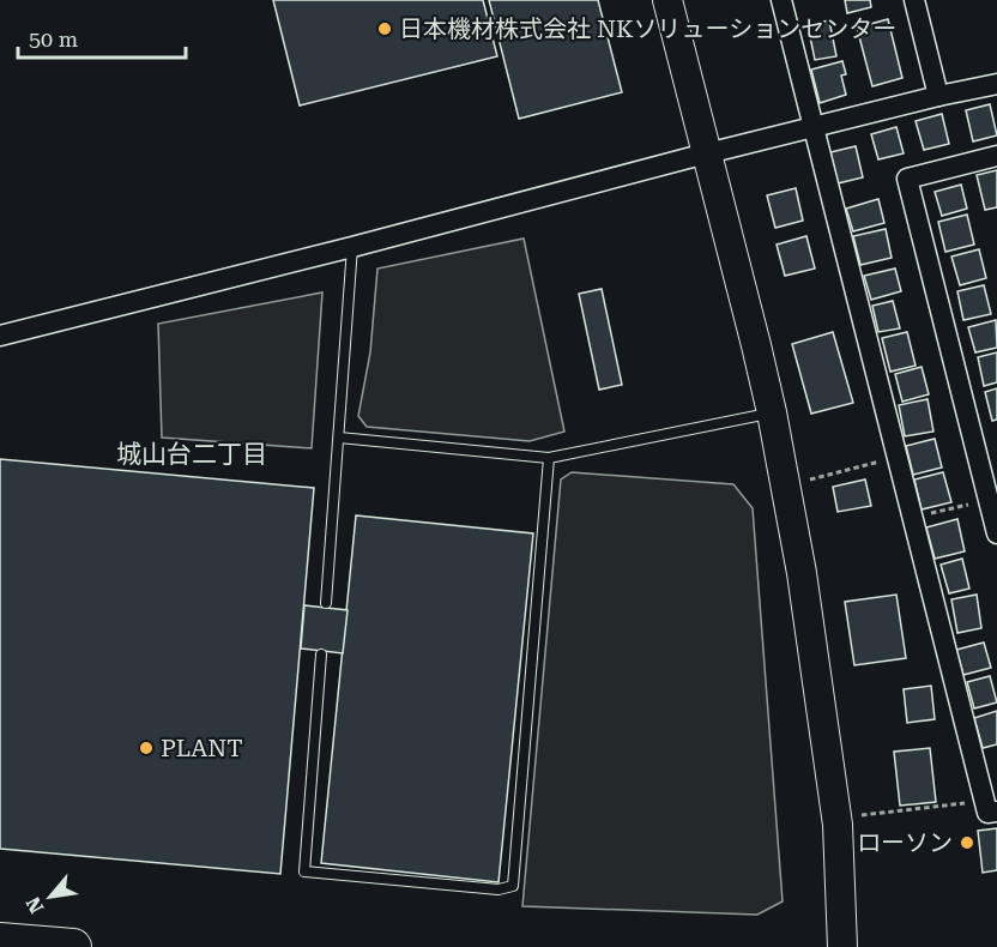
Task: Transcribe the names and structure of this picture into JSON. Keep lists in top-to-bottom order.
{
  "districts": ["城山台二丁目"],
  "places": ["日本機材株式会社 NKソリューションセンター", "PLANT", "ローソン"],
  "scale_bar": "50 m",
  "north": "bottom left"
}
